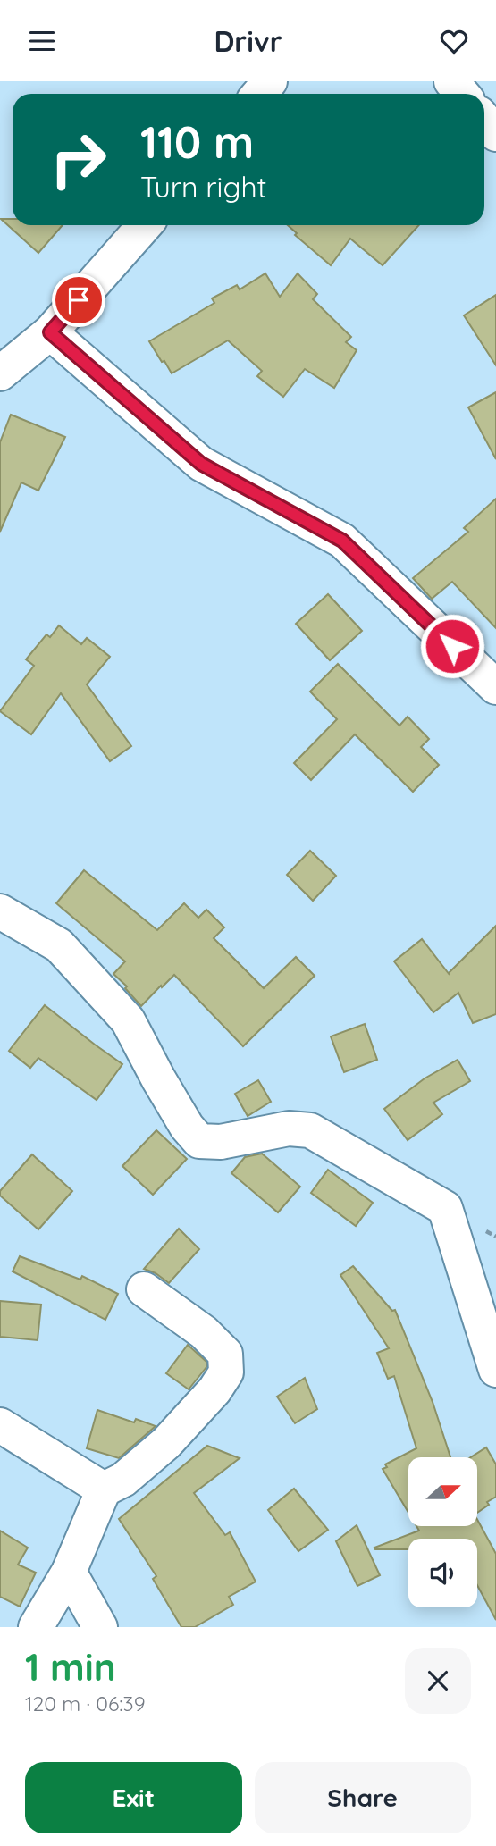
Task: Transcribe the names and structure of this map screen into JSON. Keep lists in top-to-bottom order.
{
  "north": "right",
  "page": {
    "header": "Drivr",
    "turn": ["110 m", "Turn right"],
    "heading": ["1 min", "120 m · 06:39"],
    "buttons": ["Exit", "Share"]
  }
}
